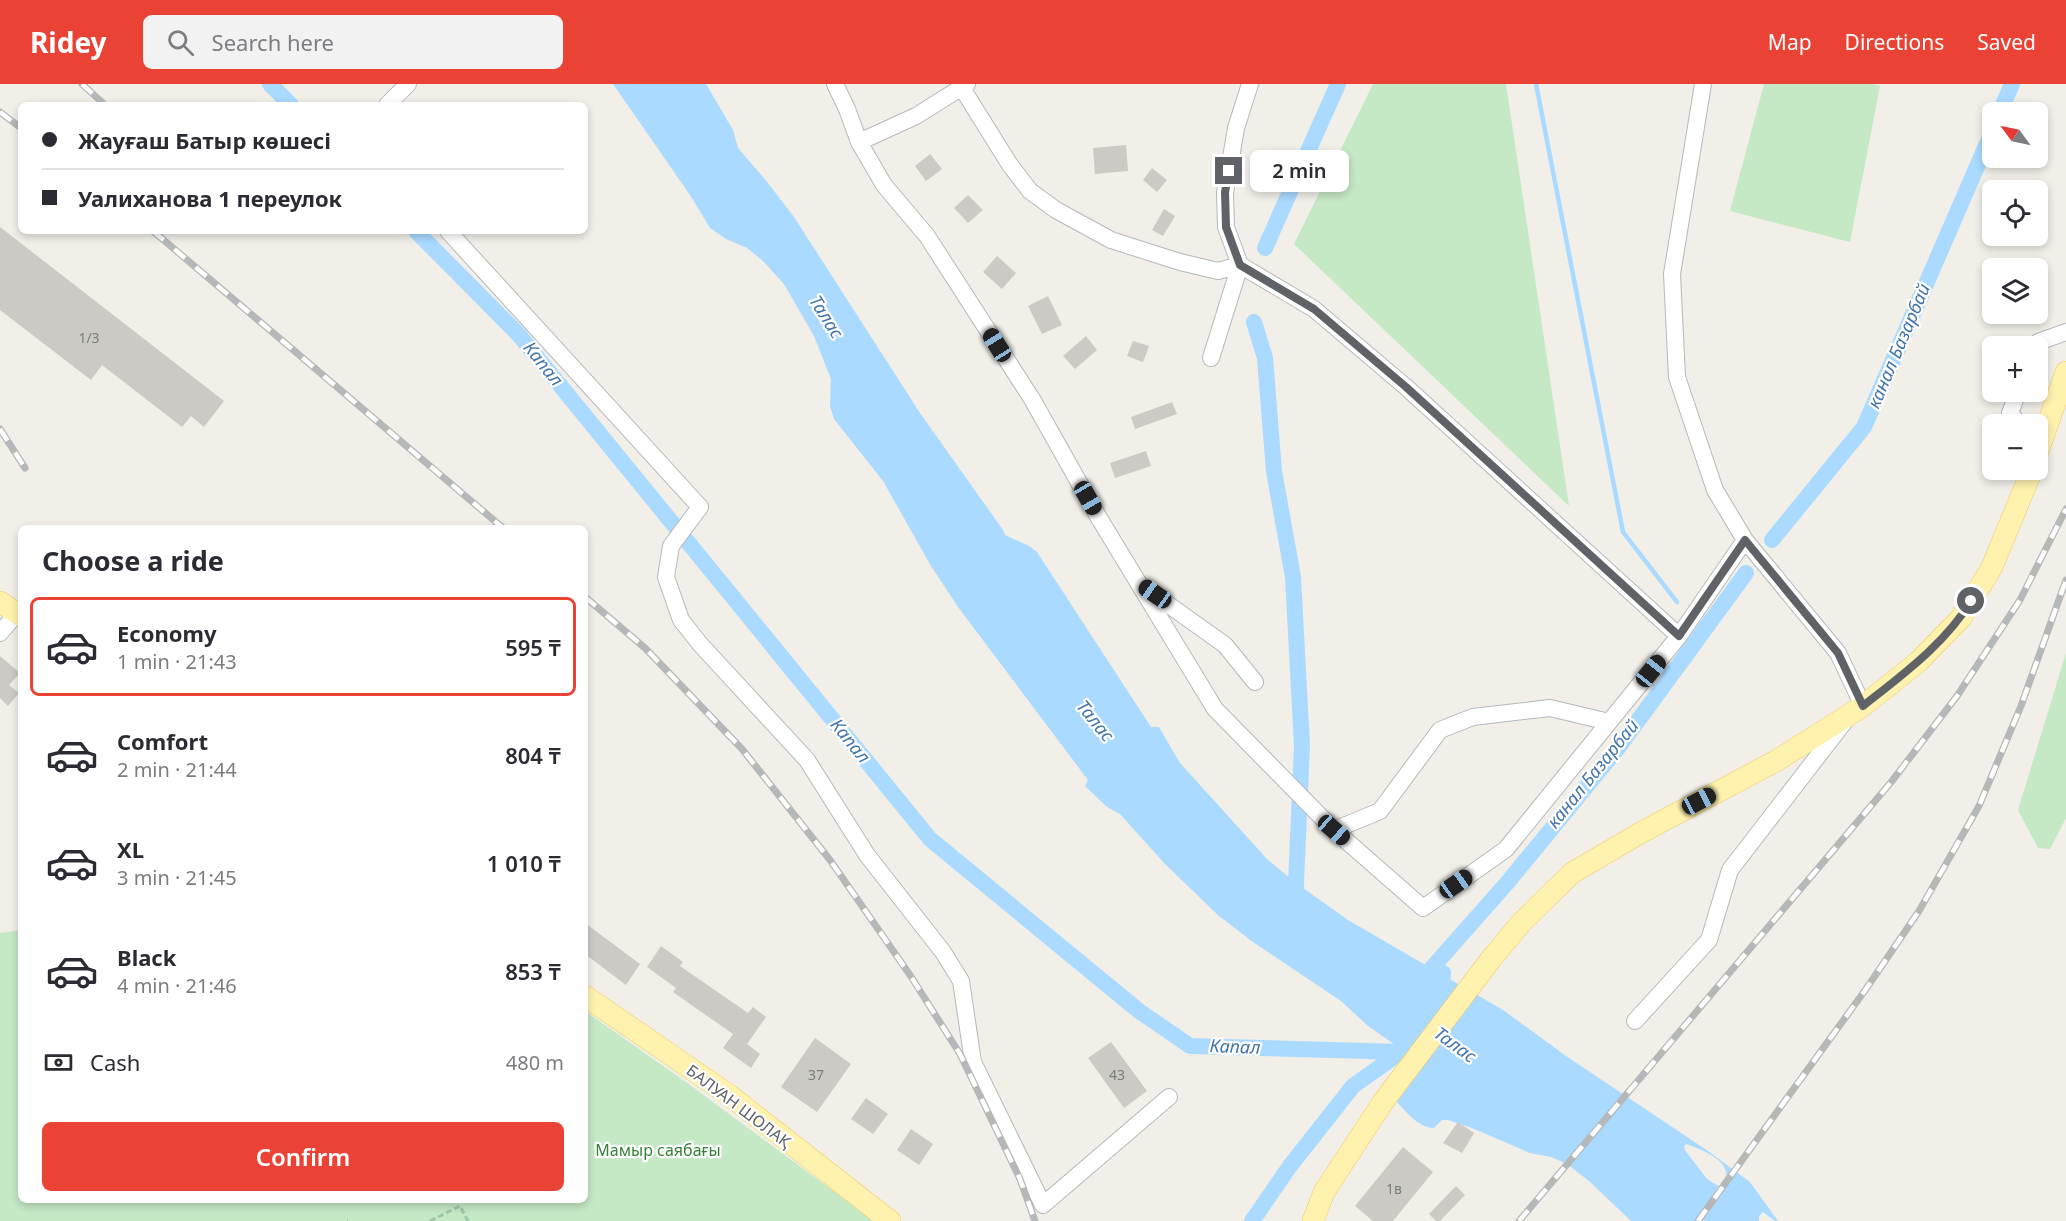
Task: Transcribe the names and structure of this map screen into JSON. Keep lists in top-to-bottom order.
{
  "streets": {
    "main road": ["БАЛУАН ШОЛАҚ"]
  },
  "water": ["Талас", "канал Базарбай", "Капал"],
  "parks": ["Мамыр саябағы"],
  "house_numbers": [
    "1/3",
    "37",
    "43",
    "1в"
  ],
  "north": "top left",
  "page": {
    "header": "Ridey",
    "search": "Search here",
    "nav": ["Map", "Directions", "Saved"],
    "map_buttons": ["+", "−"],
    "banner": ["Жауғаш Батыр көшесі", "Уалиханова 1 переулок"],
    "bubble": "2 min",
    "heading": "Choose a ride",
    "list": [
      {
        "name": "Economy",
        "note": "1 min · 21:43",
        "value": "595 ₸"
      },
      {
        "name": "Comfort",
        "note": "2 min · 21:44",
        "value": "804 ₸"
      },
      {
        "name": "XL",
        "note": "3 min · 21:45",
        "value": "1 010 ₸"
      },
      {
        "name": "Black",
        "note": "4 min · 21:46",
        "value": "853 ₸"
      }
    ],
    "pay": ["Cash", "480 m"],
    "buttons": "Confirm"
  }
}
